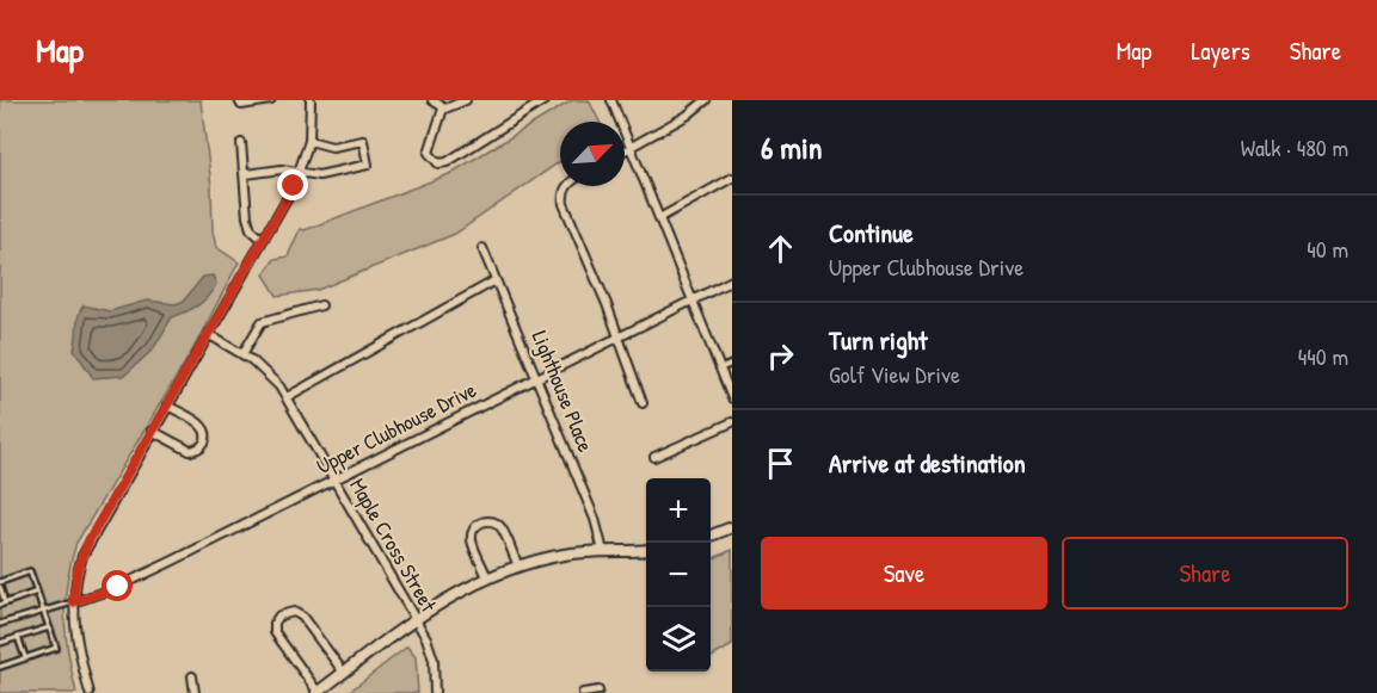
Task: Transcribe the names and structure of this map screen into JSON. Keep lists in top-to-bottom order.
{
  "streets": {
    "street": ["Lighthouse Place", "Upper Clubhouse Drive", "Maple Cross Street"]
  },
  "crossings": [
    ["Lighthouse Place", "Upper Clubhouse Drive"],
    ["Upper Clubhouse Drive", "Maple Cross Street"]
  ],
  "north": "top right",
  "page": {
    "header": "Map",
    "nav": ["Map", "Layers", "Share"],
    "heading": ["6 min", "Walk · 480 m"],
    "list": [
      ["Continue", "Upper Clubhouse Drive", "40 m"],
      ["Turn right", "Golf View Drive", "440 m"],
      "Arrive at destination"
    ],
    "map_buttons": ["+", "−"],
    "buttons": ["Save", "Share"]
  }
}
